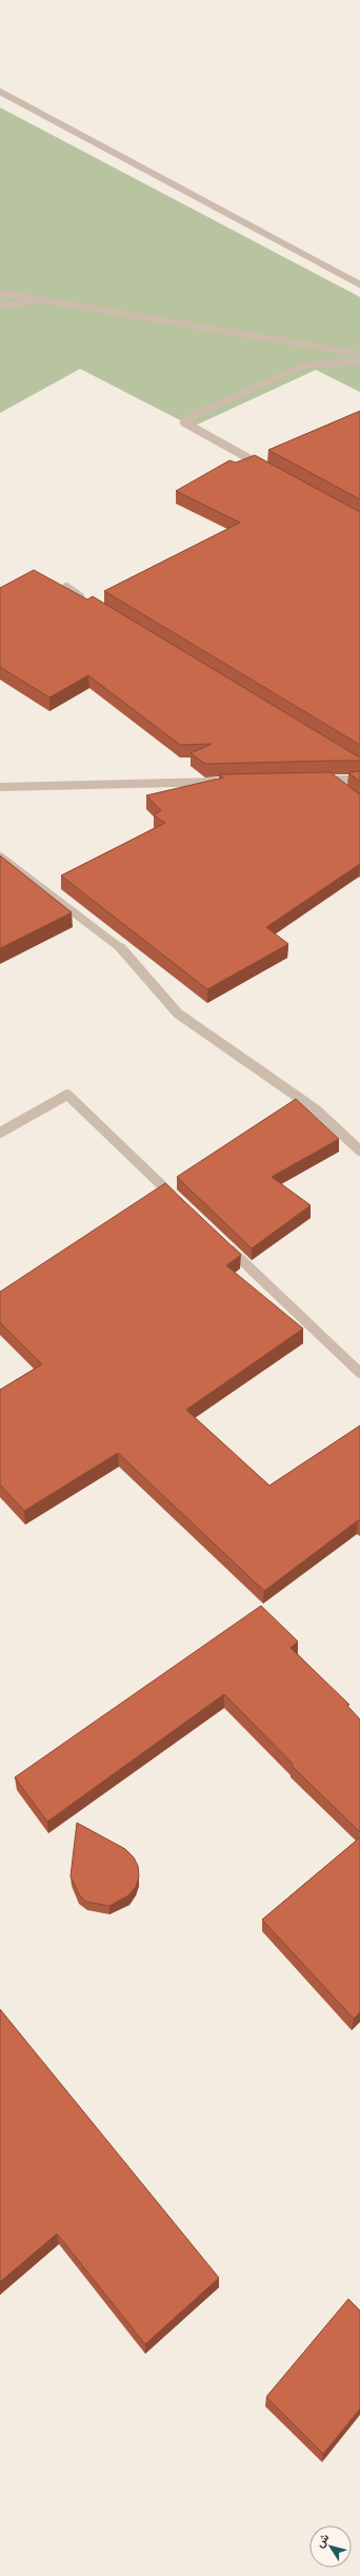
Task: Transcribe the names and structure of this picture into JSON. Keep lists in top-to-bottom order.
{
  "north": "top left"
}
